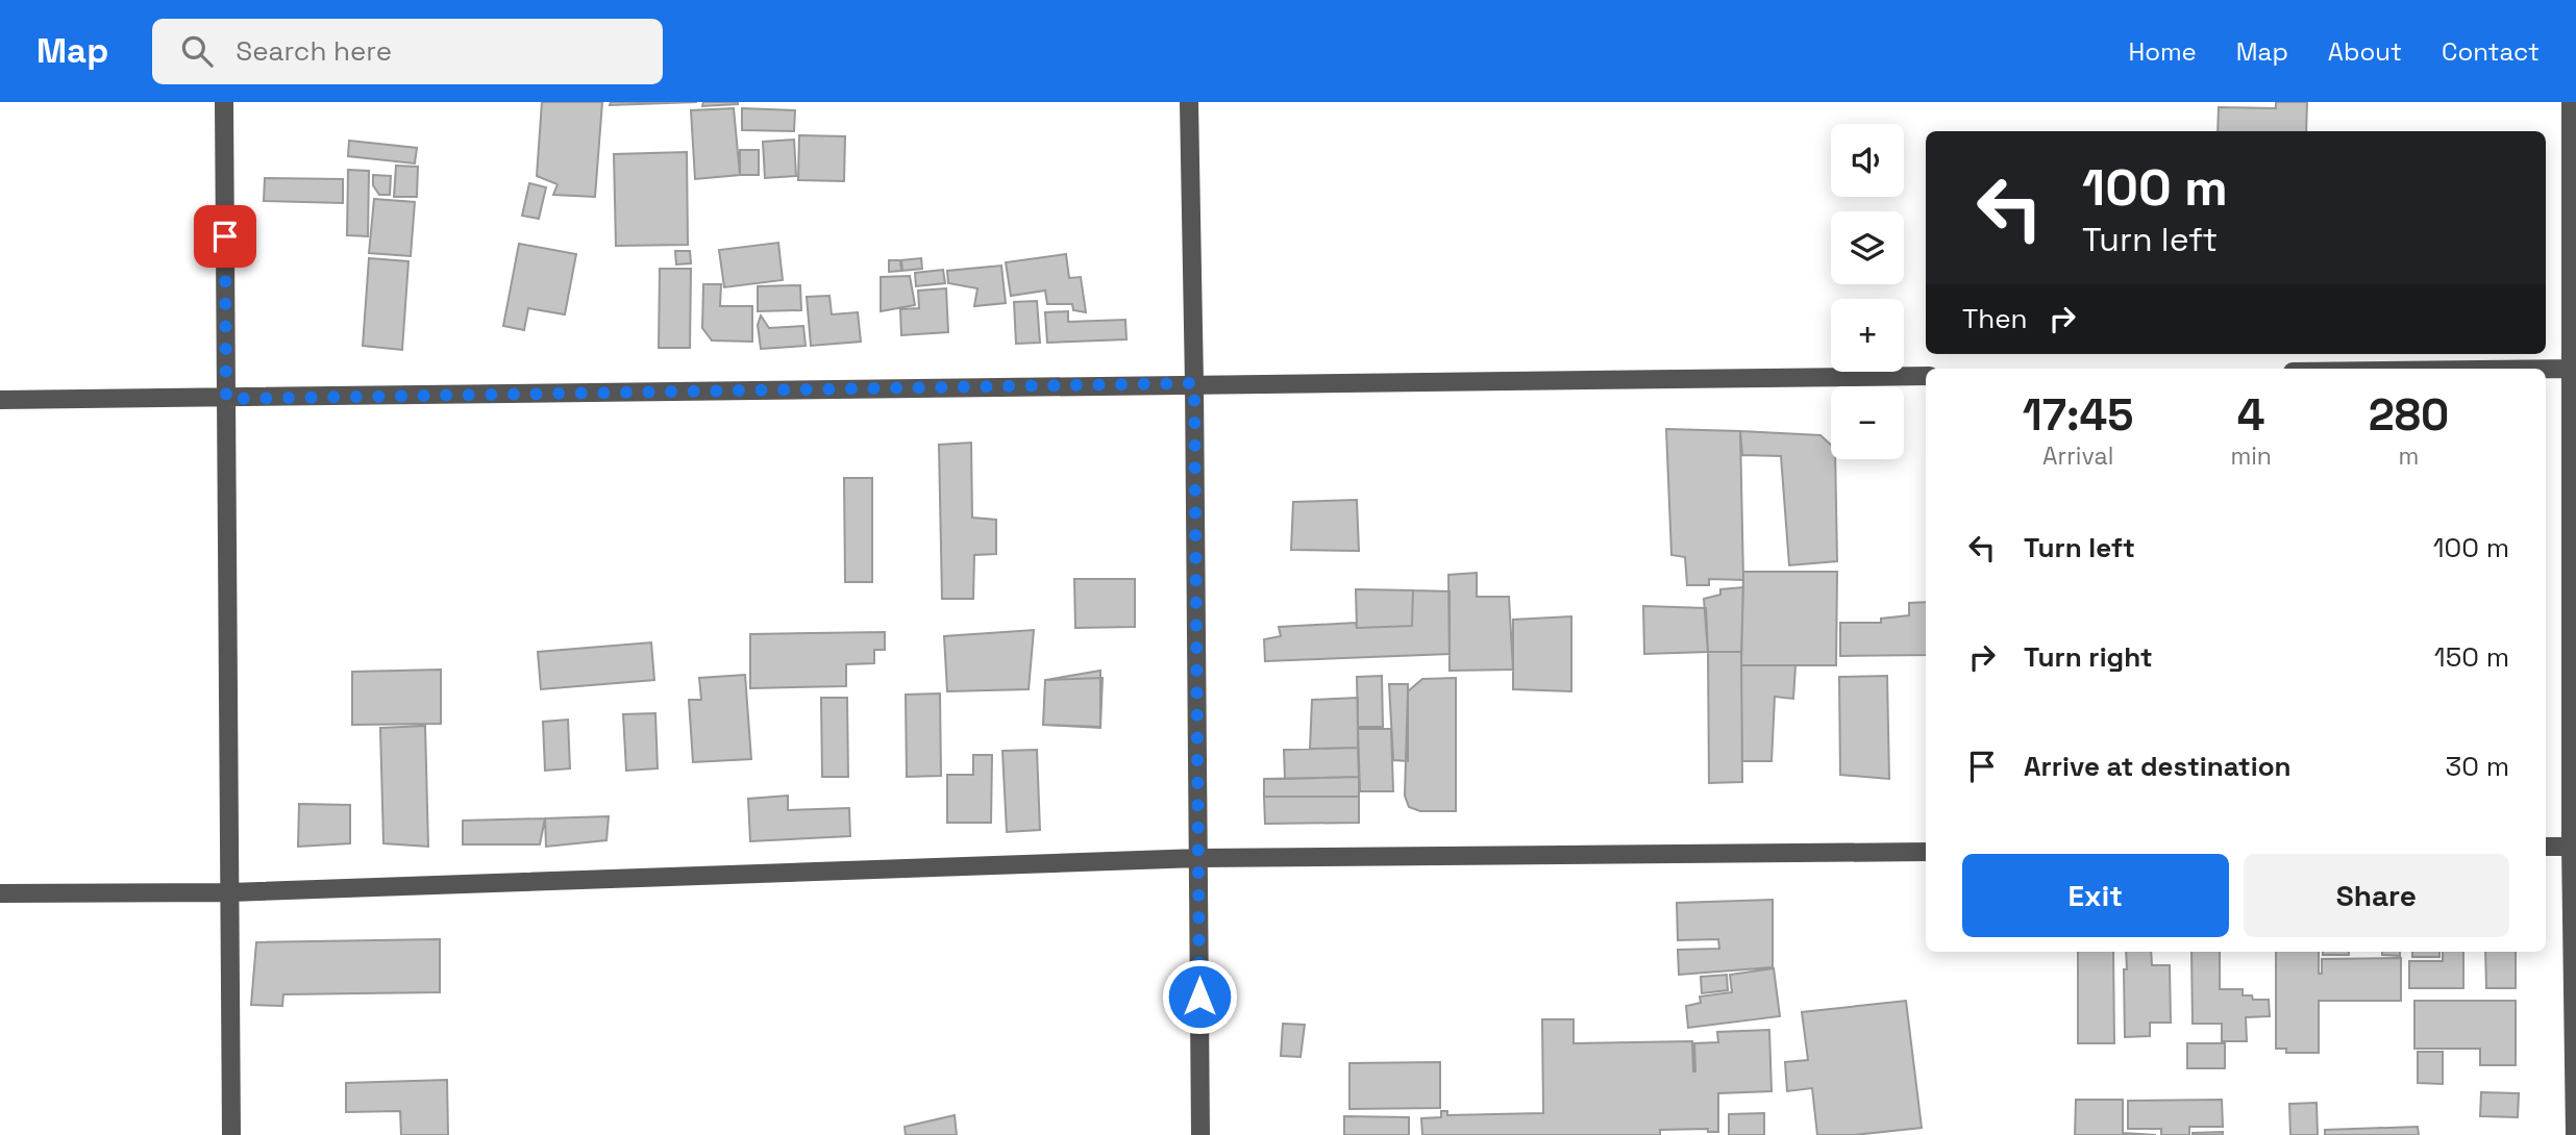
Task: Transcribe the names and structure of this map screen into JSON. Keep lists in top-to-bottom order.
{
  "page": {
    "header": "Map",
    "search": "Search here",
    "nav": [
      "Home",
      "Map",
      "About",
      "Contact"
    ],
    "map_buttons": ["+", "−"],
    "turn": ["100 m", "Turn left"],
    "then": "Then",
    "eta": [
      "17:45",
      "Arrival",
      "4",
      "min",
      "280",
      "m"
    ],
    "list": [
      {
        "name": "Turn left",
        "value": "100 m"
      },
      {
        "name": "Turn right",
        "value": "150 m"
      },
      {
        "name": "Arrive at destination",
        "value": "30 m"
      }
    ],
    "buttons": ["Exit", "Share"]
  }
}
